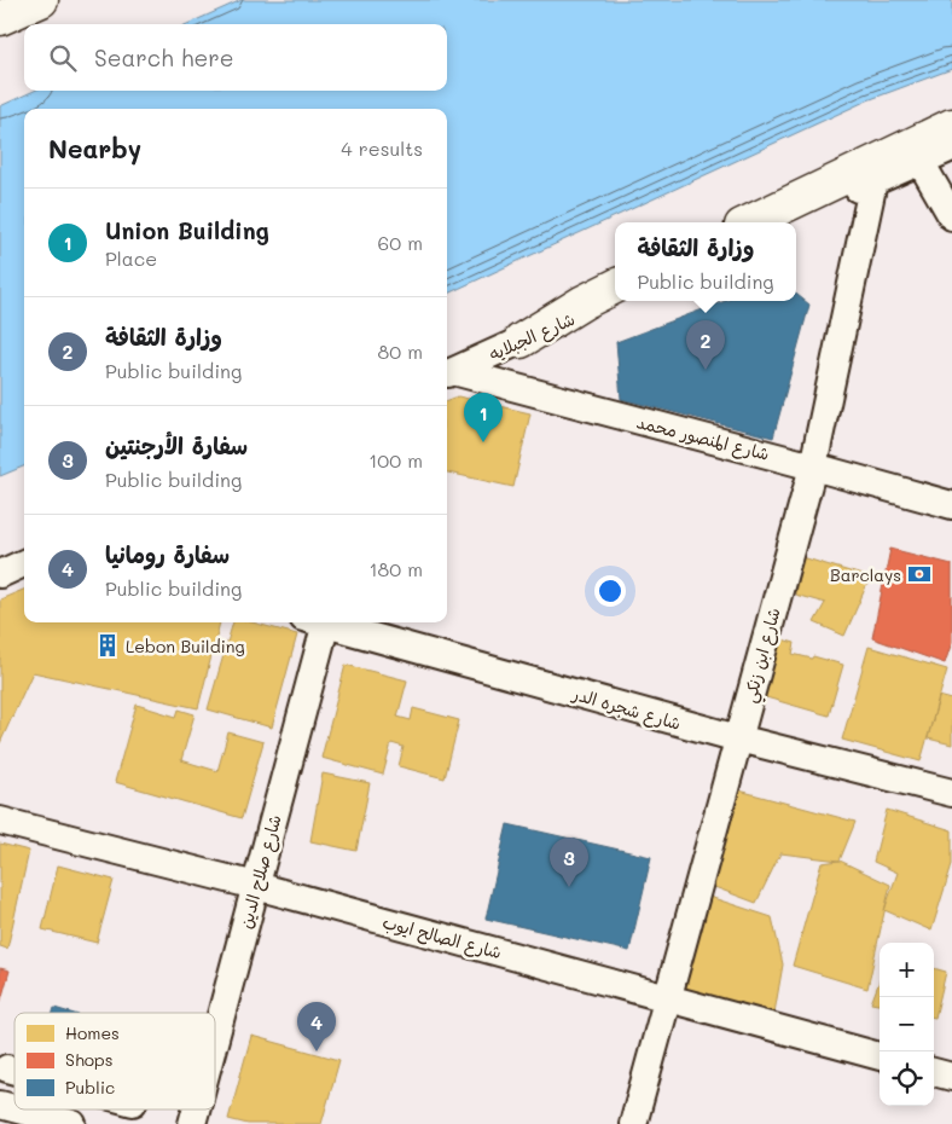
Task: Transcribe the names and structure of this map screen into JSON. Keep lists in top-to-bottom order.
{
  "streets": {
    "street": [
      "شارع الجبلايه",
      "شارع المنصور محمد",
      "شارع ابن زنكي",
      "شارع شجره الدر",
      "شارع صلاح الدين",
      "شارع الصالح ايوب"
    ]
  },
  "crossings": [
    ["شارع الجبلايه", "شارع المنصور محمد"],
    ["شارع المنصور محمد", "شارع ابن زنكي"],
    ["شارع ابن زنكي", "شارع شجره الدر"],
    ["شارع ابن زنكي", "شارع الصالح ايوب"],
    ["شارع صلاح الدين", "شارع الصالح ايوب"]
  ],
  "places": {
    "bank": ["Barclays"],
    "building": ["Lebon Building"]
  },
  "legend": ["Homes", "Shops", "Public"],
  "page": {
    "search": "Search here",
    "heading": ["Nearby", "4 results"],
    "list": [
      {
        "mark": "1",
        "name": "Union Building",
        "note": "Place",
        "value": "60 m"
      },
      {
        "mark": "2",
        "name": "وزارة الثقافة",
        "note": "Public building",
        "value": "80 m"
      },
      {
        "mark": "3",
        "name": "سفارة الأرجنتين",
        "note": "Public building",
        "value": "100 m"
      },
      {
        "mark": "4",
        "name": "سفارة رومانيا",
        "note": "Public building",
        "value": "180 m"
      }
    ],
    "popup": ["وزارة الثقافة", "Public building"],
    "pins": [
      "2",
      "1",
      "3",
      "4"
    ],
    "map_buttons": ["+", "−"]
  }
}
